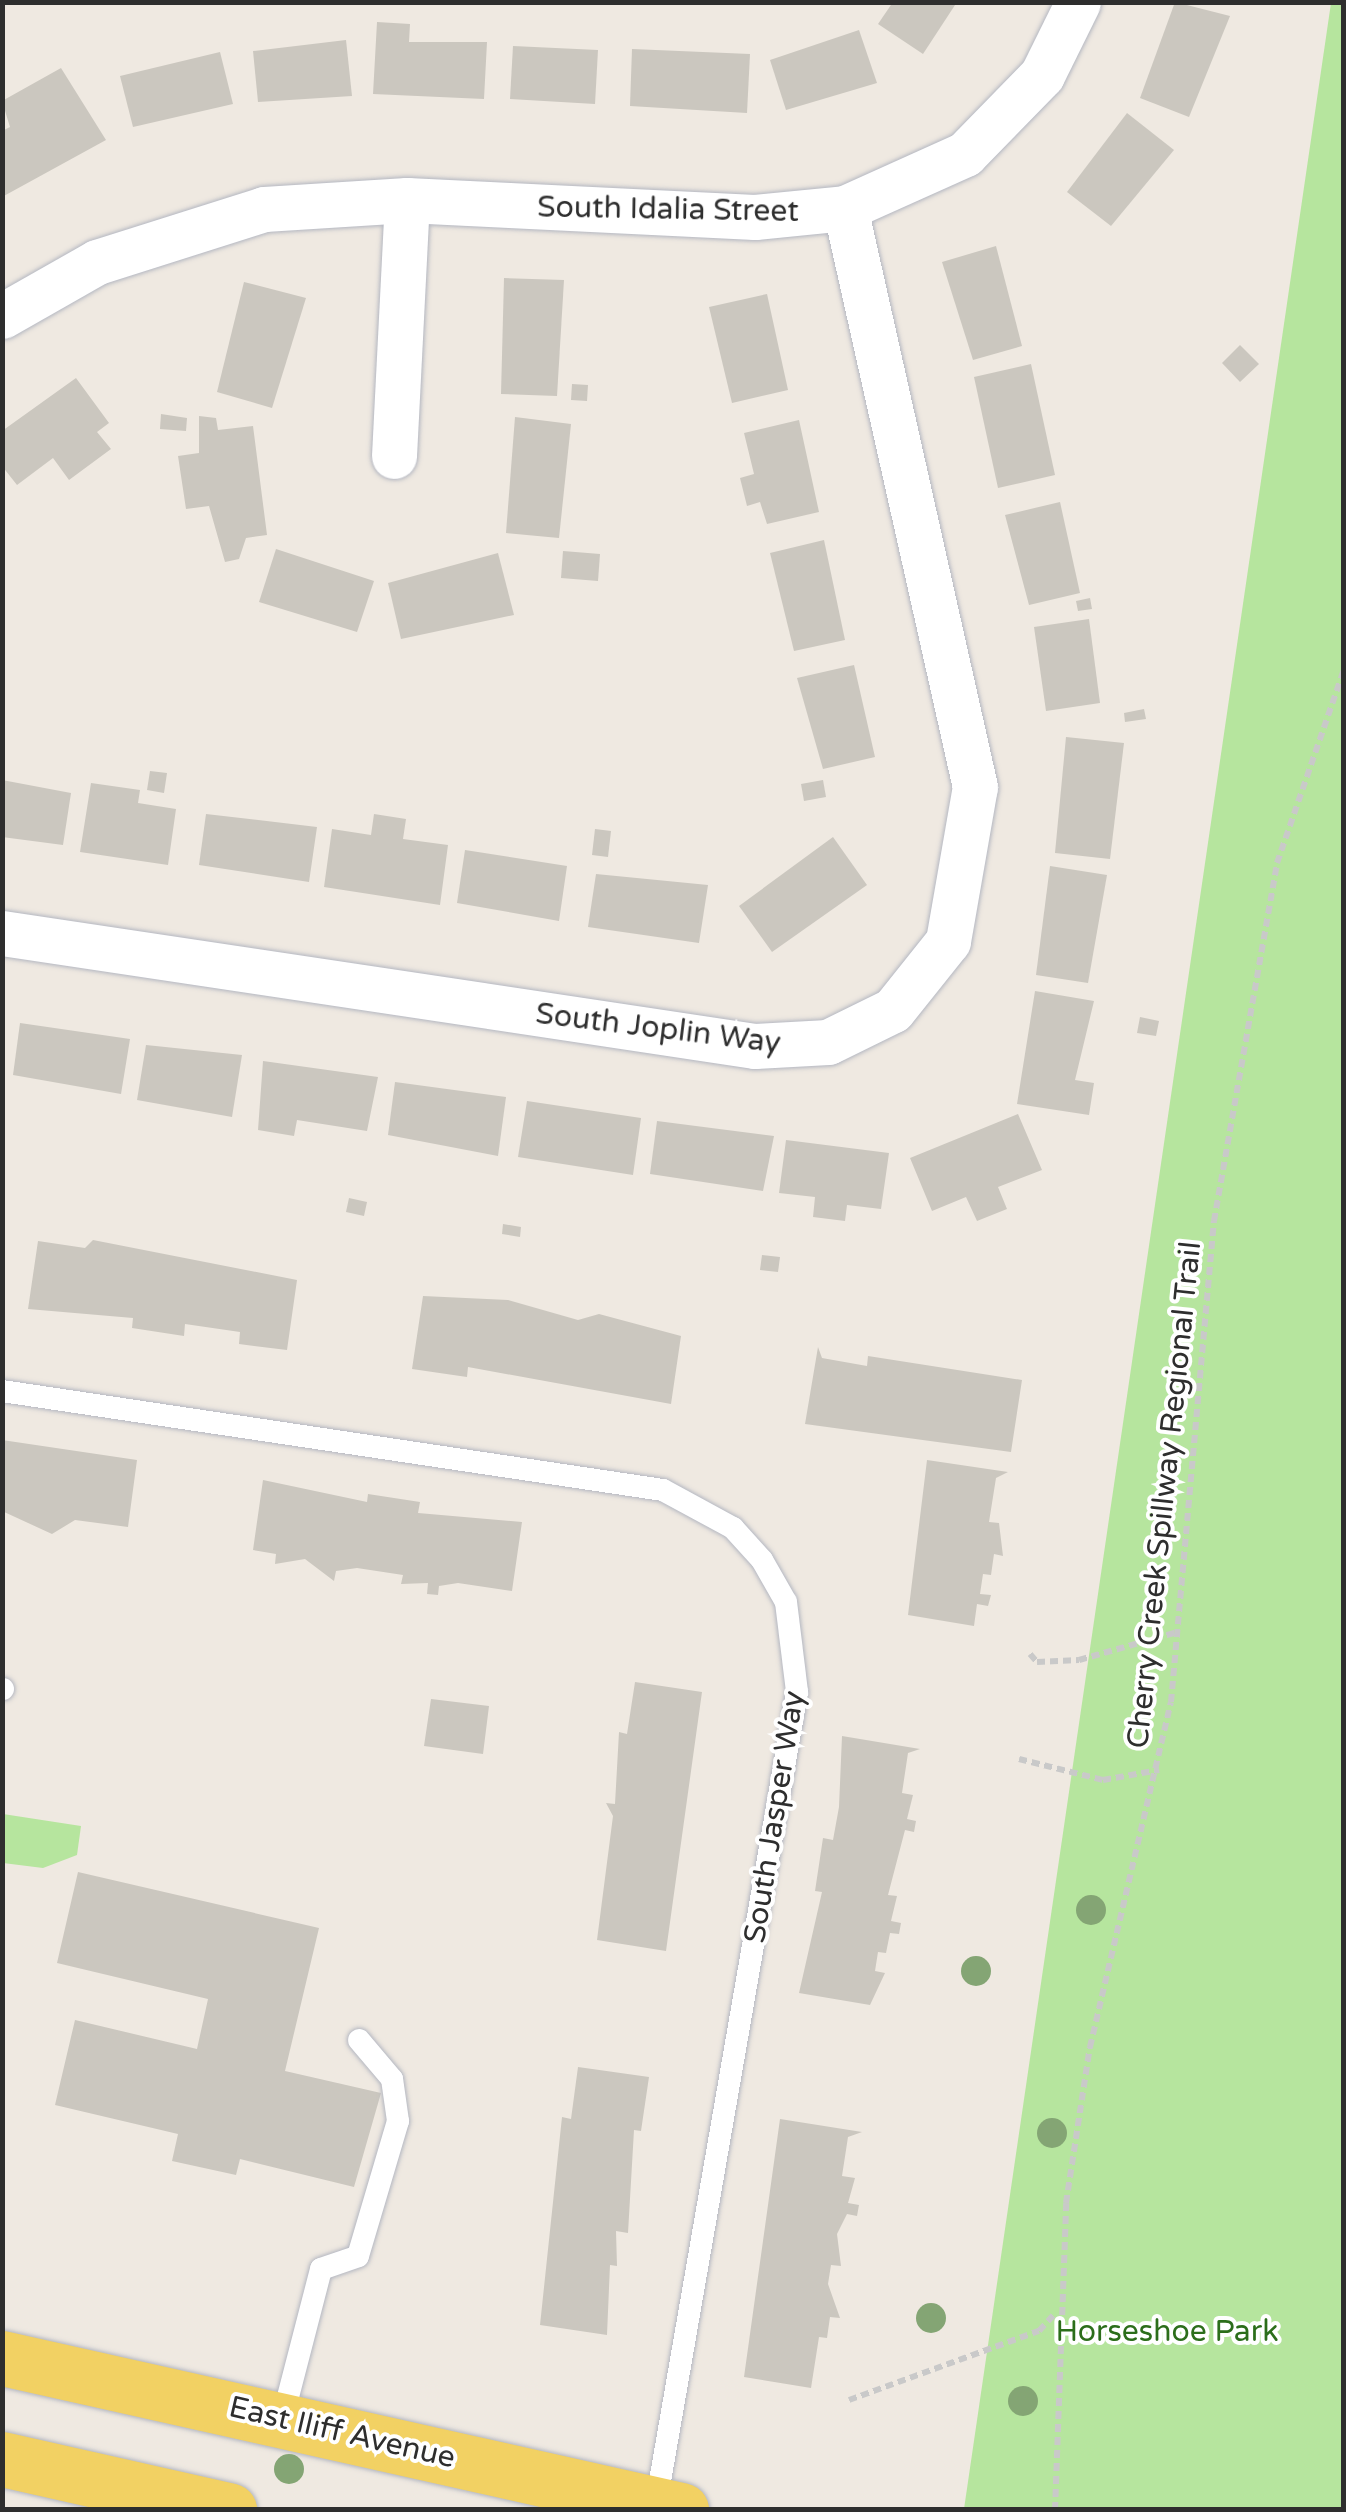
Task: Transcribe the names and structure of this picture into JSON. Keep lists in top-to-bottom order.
{
  "streets": {
    "main road": ["East Iliff Avenue"],
    "street": ["South Idalia Street", "South Joplin Way"],
    "lane": ["South Jasper Way"],
    "path": ["Cherry Creek Spillway Regional Trail"]
  },
  "crossings": [
    ["South Idalia Street", "South Joplin Way"],
    ["South Jasper Way", "East Iliff Avenue"]
  ],
  "parks": ["Horseshoe Park"]
}
